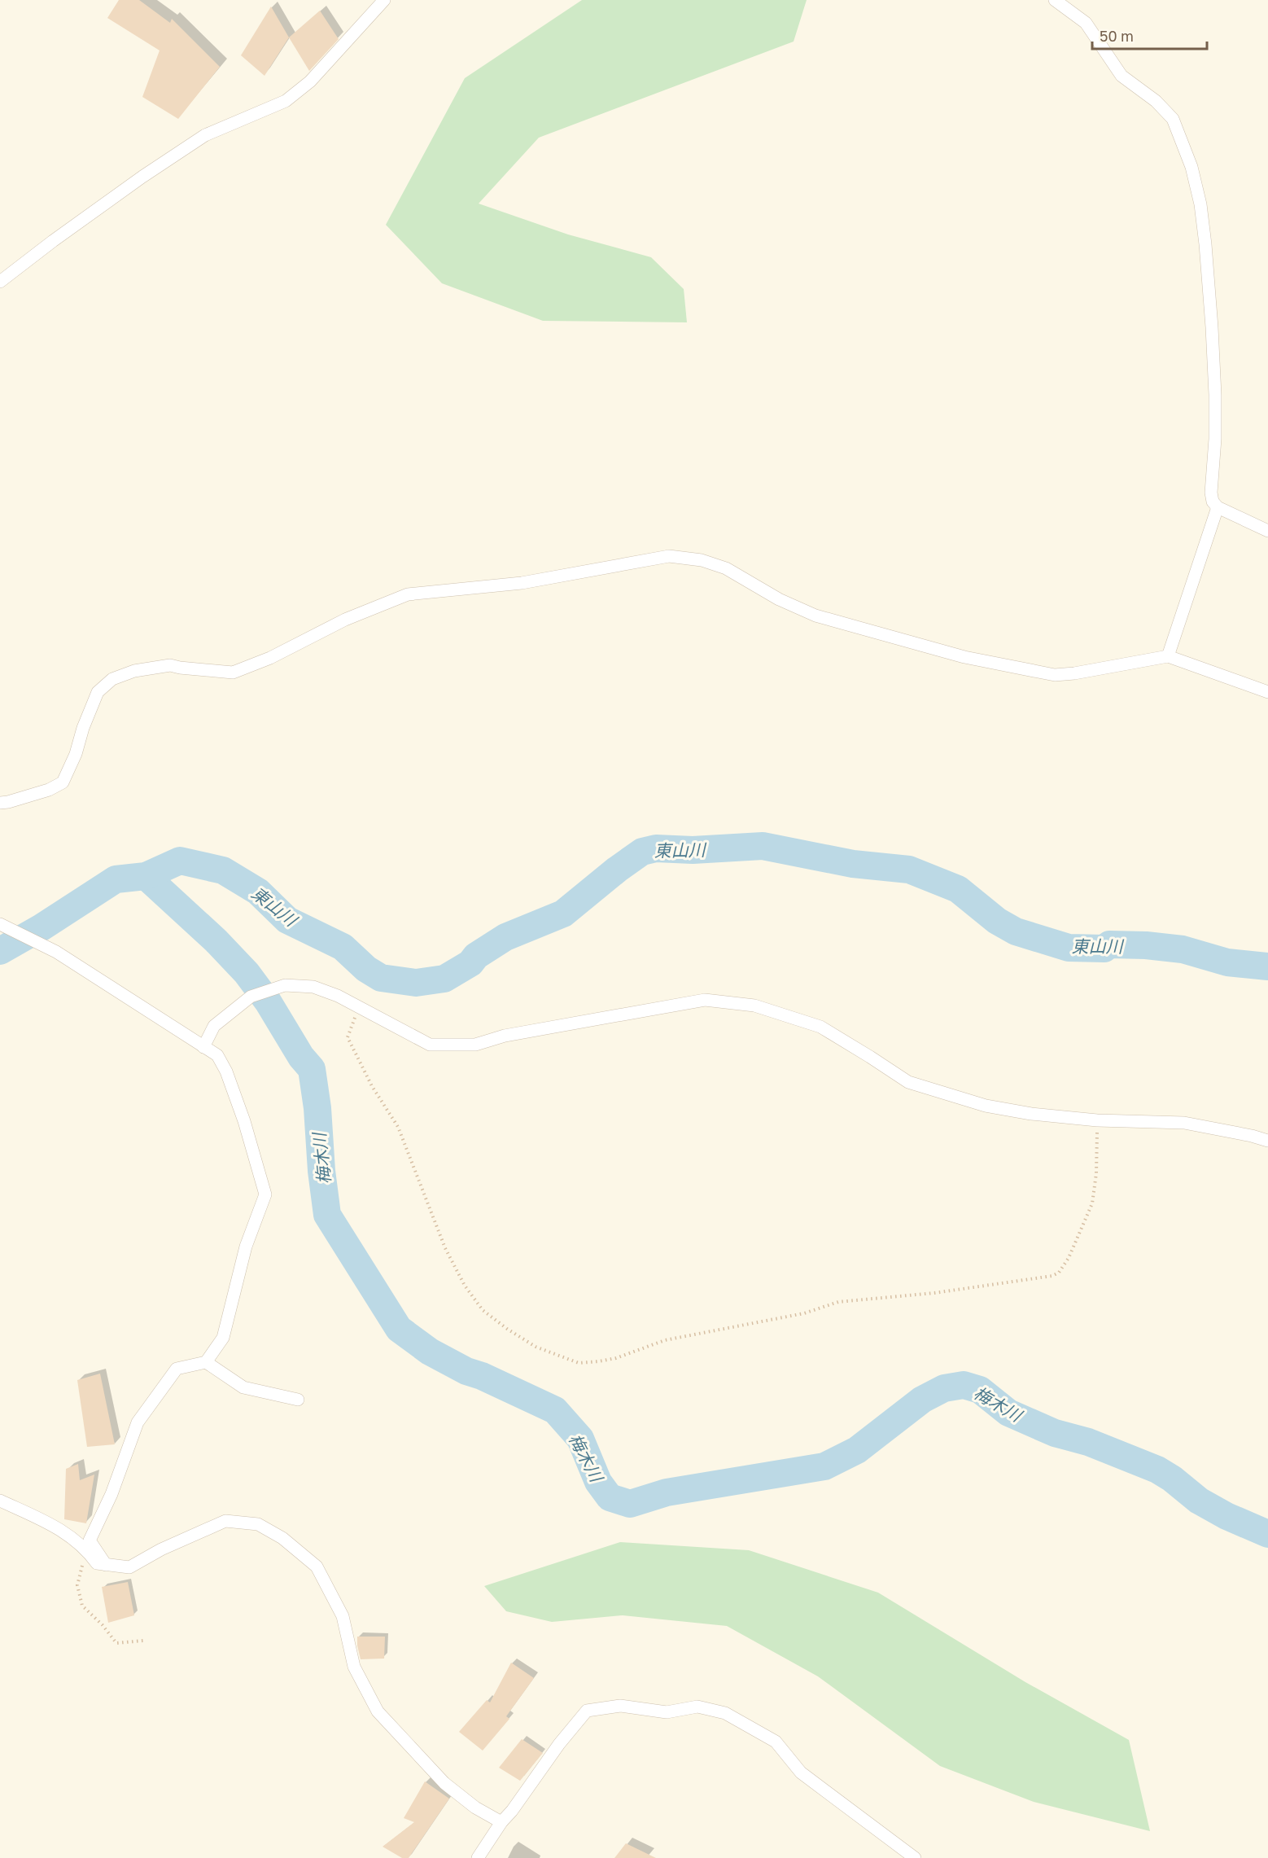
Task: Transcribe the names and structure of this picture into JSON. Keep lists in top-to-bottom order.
{
  "water": ["東山川", "梅木川"],
  "scale_bar": "50 m"
}
